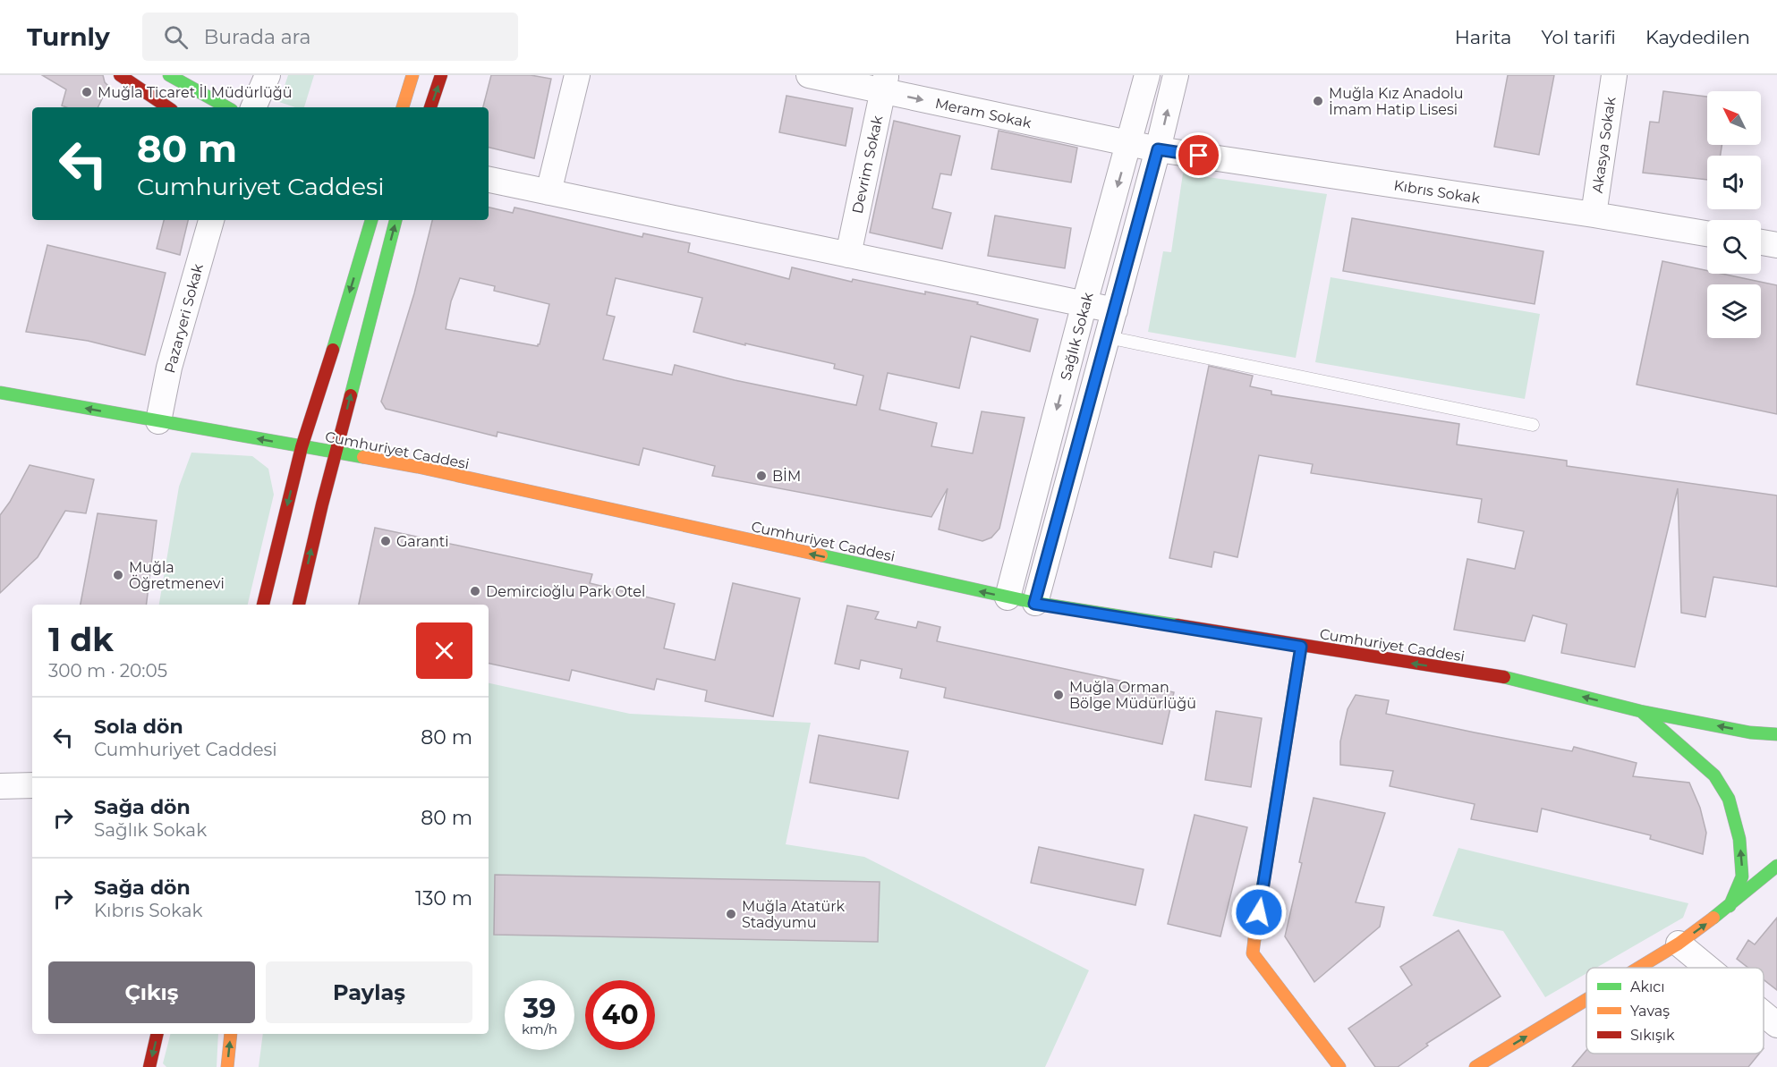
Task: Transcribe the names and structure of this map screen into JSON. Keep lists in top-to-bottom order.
{
  "streets": {
    "main road": ["Cumhuriyet Caddesi"],
    "street": [
      "Meram Sokak",
      "Akasya Sokak",
      "Devrim Sokak",
      "Kıbrıs Sokak",
      "Pazaryeri Sokak",
      "Sağlık Sokak"
    ]
  },
  "crossings": [
    ["Meram Sokak", "Devrim Sokak"],
    ["Meram Sokak", "Kıbrıs Sokak"],
    ["Meram Sokak", "Sağlık Sokak"],
    ["Akasya Sokak", "Kıbrıs Sokak"],
    ["Kıbrıs Sokak", "Sağlık Sokak"],
    ["Pazaryeri Sokak", "Cumhuriyet Caddesi"],
    ["Sağlık Sokak", "Cumhuriyet Caddesi"]
  ],
  "one_way": ["Cumhuriyet Caddesi"],
  "places": [
    "Muğla Ticaret İl Müdürlüğü",
    "Muğla Kız Anadolu İmam Hatip Lisesi",
    "BİM",
    "Garanti",
    "Muğla Öğretmenevi",
    "Demircioğlu Park Otel",
    "Muğla Orman Bölge Müdürlüğü",
    "Muğla Atatürk Stadyumu"
  ],
  "legend": ["Akıcı", "Yavaş", "Sıkışık"],
  "north": "top left",
  "page": {
    "header": "Turnly",
    "search": "Burada ara",
    "nav": ["Harita", "Yol tarifi", "Kaydedilen"],
    "turn": ["80 m", "Cumhuriyet Caddesi"],
    "heading": ["1 dk", "300 m · 20:05"],
    "list": [
      {
        "name": "Sola dön",
        "note": "Cumhuriyet Caddesi",
        "value": "80 m"
      },
      {
        "name": "Sağa dön",
        "note": "Sağlık Sokak",
        "value": "80 m"
      },
      {
        "name": "Sağa dön",
        "note": "Kıbrıs Sokak",
        "value": "130 m"
      }
    ],
    "buttons": ["Çıkış", "Paylaş"],
    "speed": "39 km/h",
    "limit": "40"
  }
}
